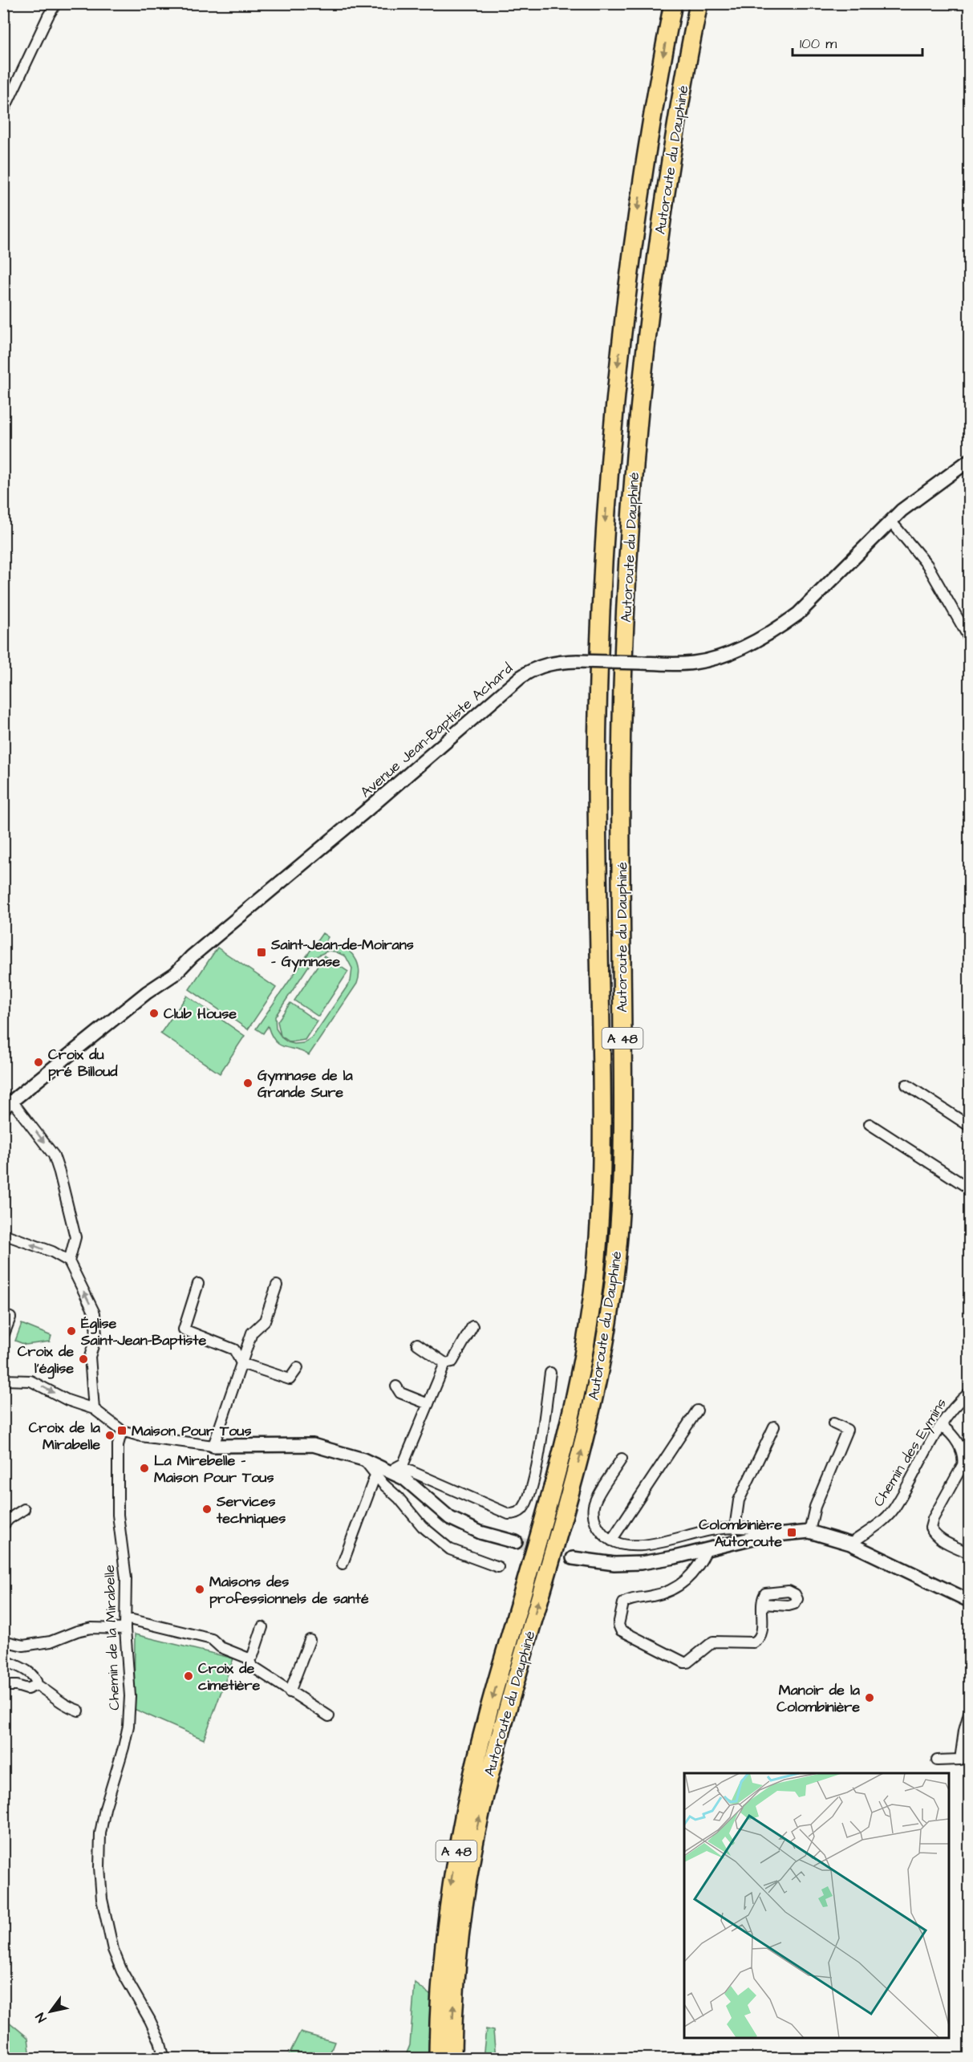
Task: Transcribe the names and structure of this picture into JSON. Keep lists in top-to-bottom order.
{
  "streets": {
    "highway": ["Autoroute du Dauphiné", "A 48"],
    "street": ["Avenue Jean-Baptiste Achard", "Chemin des Eymins", "Chemin de la Mirabelle"]
  },
  "places": {
    "transit": ["Saint-Jean-de-Moirans - Gymnase", "Maison Pour Tous", "Colombinière Autoroute"],
    "other": [
      "Club House",
      "Croix du pré Billoud",
      "Gymnase de la Grande Sure",
      "Église Saint-Jean-Baptiste",
      "Croix de l'église",
      "Croix de la Mirabelle",
      "La Mirebelle - Maison Pour Tous",
      "Services techniques",
      "Maisons des professionnels de santé",
      "Croix de cimetière",
      "Manoir de la Colombinière"
    ]
  },
  "scale_bar": "100 m",
  "north": "bottom left"
}
